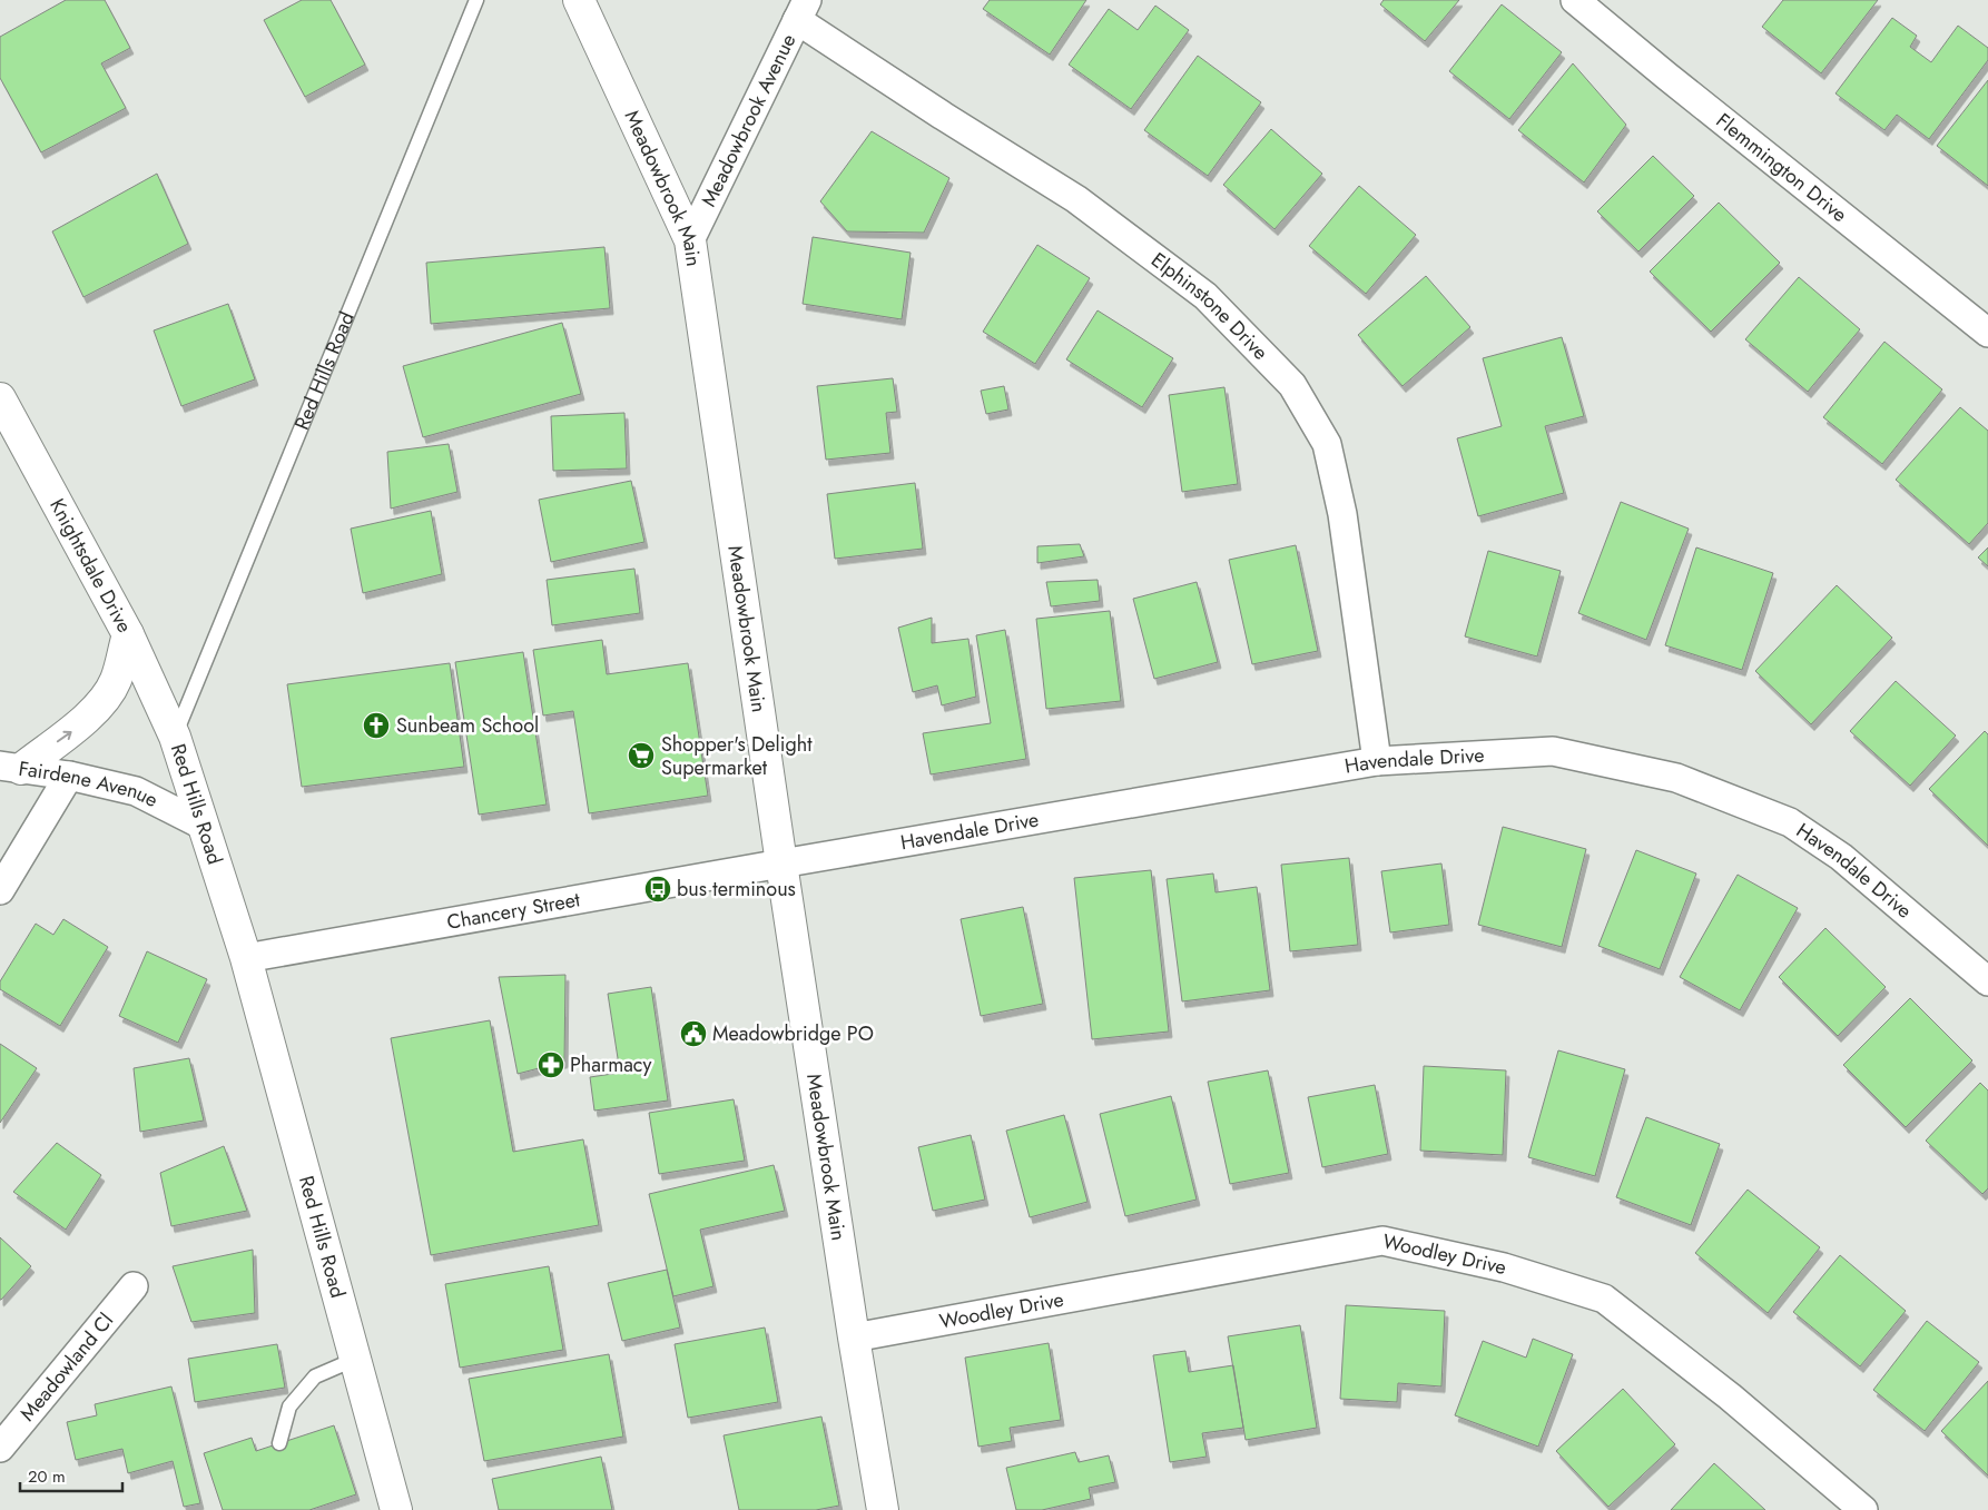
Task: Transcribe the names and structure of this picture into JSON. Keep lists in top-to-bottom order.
{
  "streets": {
    "street": [
      "Meadowbrook Avenue",
      "Flemmington Drive",
      "Meadowbrook Main",
      "Elphinstone Drive",
      "Red Hills Road",
      "Knightsdale Drive",
      "Havendale Drive",
      "Fairdene Avenue",
      "Chancery Street",
      "Woodley Drive",
      "Meadowland Cl"
    ]
  },
  "crossings": [
    ["Meadowbrook Avenue", "Meadowbrook Main"],
    ["Meadowbrook Avenue", "Elphinstone Drive"],
    ["Meadowbrook Main", "Havendale Drive"],
    ["Meadowbrook Main", "Chancery Street"],
    ["Meadowbrook Main", "Woodley Drive"],
    ["Elphinstone Drive", "Havendale Drive"],
    ["Red Hills Road", "Knightsdale Drive"],
    ["Red Hills Road", "Fairdene Avenue"],
    ["Red Hills Road", "Chancery Street"],
    ["Havendale Drive", "Chancery Street"]
  ],
  "places": {
    "church": ["Sunbeam School"],
    "supermarket": ["Shopper's Delight Supermarket"],
    "bus stop": ["bus terminous"],
    "public building": ["Meadowbridge PO"],
    "pharmacy": ["Pharmacy"]
  },
  "scale_bar": "20 m"
}
